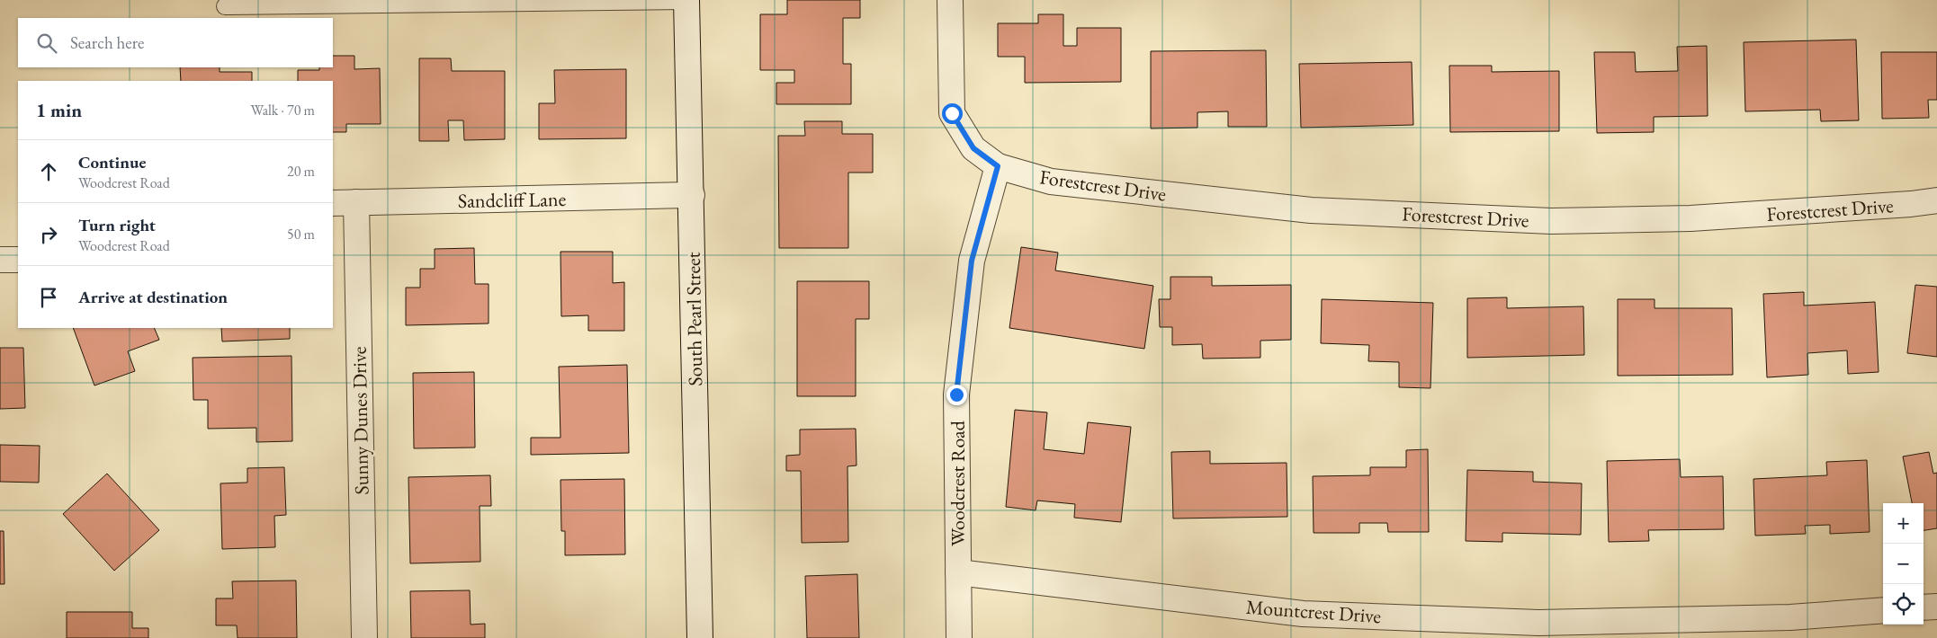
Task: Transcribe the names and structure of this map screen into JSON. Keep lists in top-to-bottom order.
{
  "streets": {
    "street": [
      "Forestcrest Drive",
      "Sandcliff Lane",
      "South Pearl Street",
      "Sunny Dunes Drive",
      "Woodcrest Road",
      "Mountcrest Drive"
    ]
  },
  "crossings": [
    ["Forestcrest Drive", "Woodcrest Road"],
    ["Sandcliff Lane", "South Pearl Street"],
    ["Sandcliff Lane", "Sunny Dunes Drive"],
    ["Woodcrest Road", "Mountcrest Drive"]
  ],
  "page": {
    "search": "Search here",
    "heading": ["1 min", "Walk · 70 m"],
    "list": [
      ["Continue", "Woodcrest Road", "20 m"],
      ["Turn right", "Woodcrest Road", "50 m"],
      "Arrive at destination"
    ],
    "map_buttons": ["+", "−"]
  }
}
